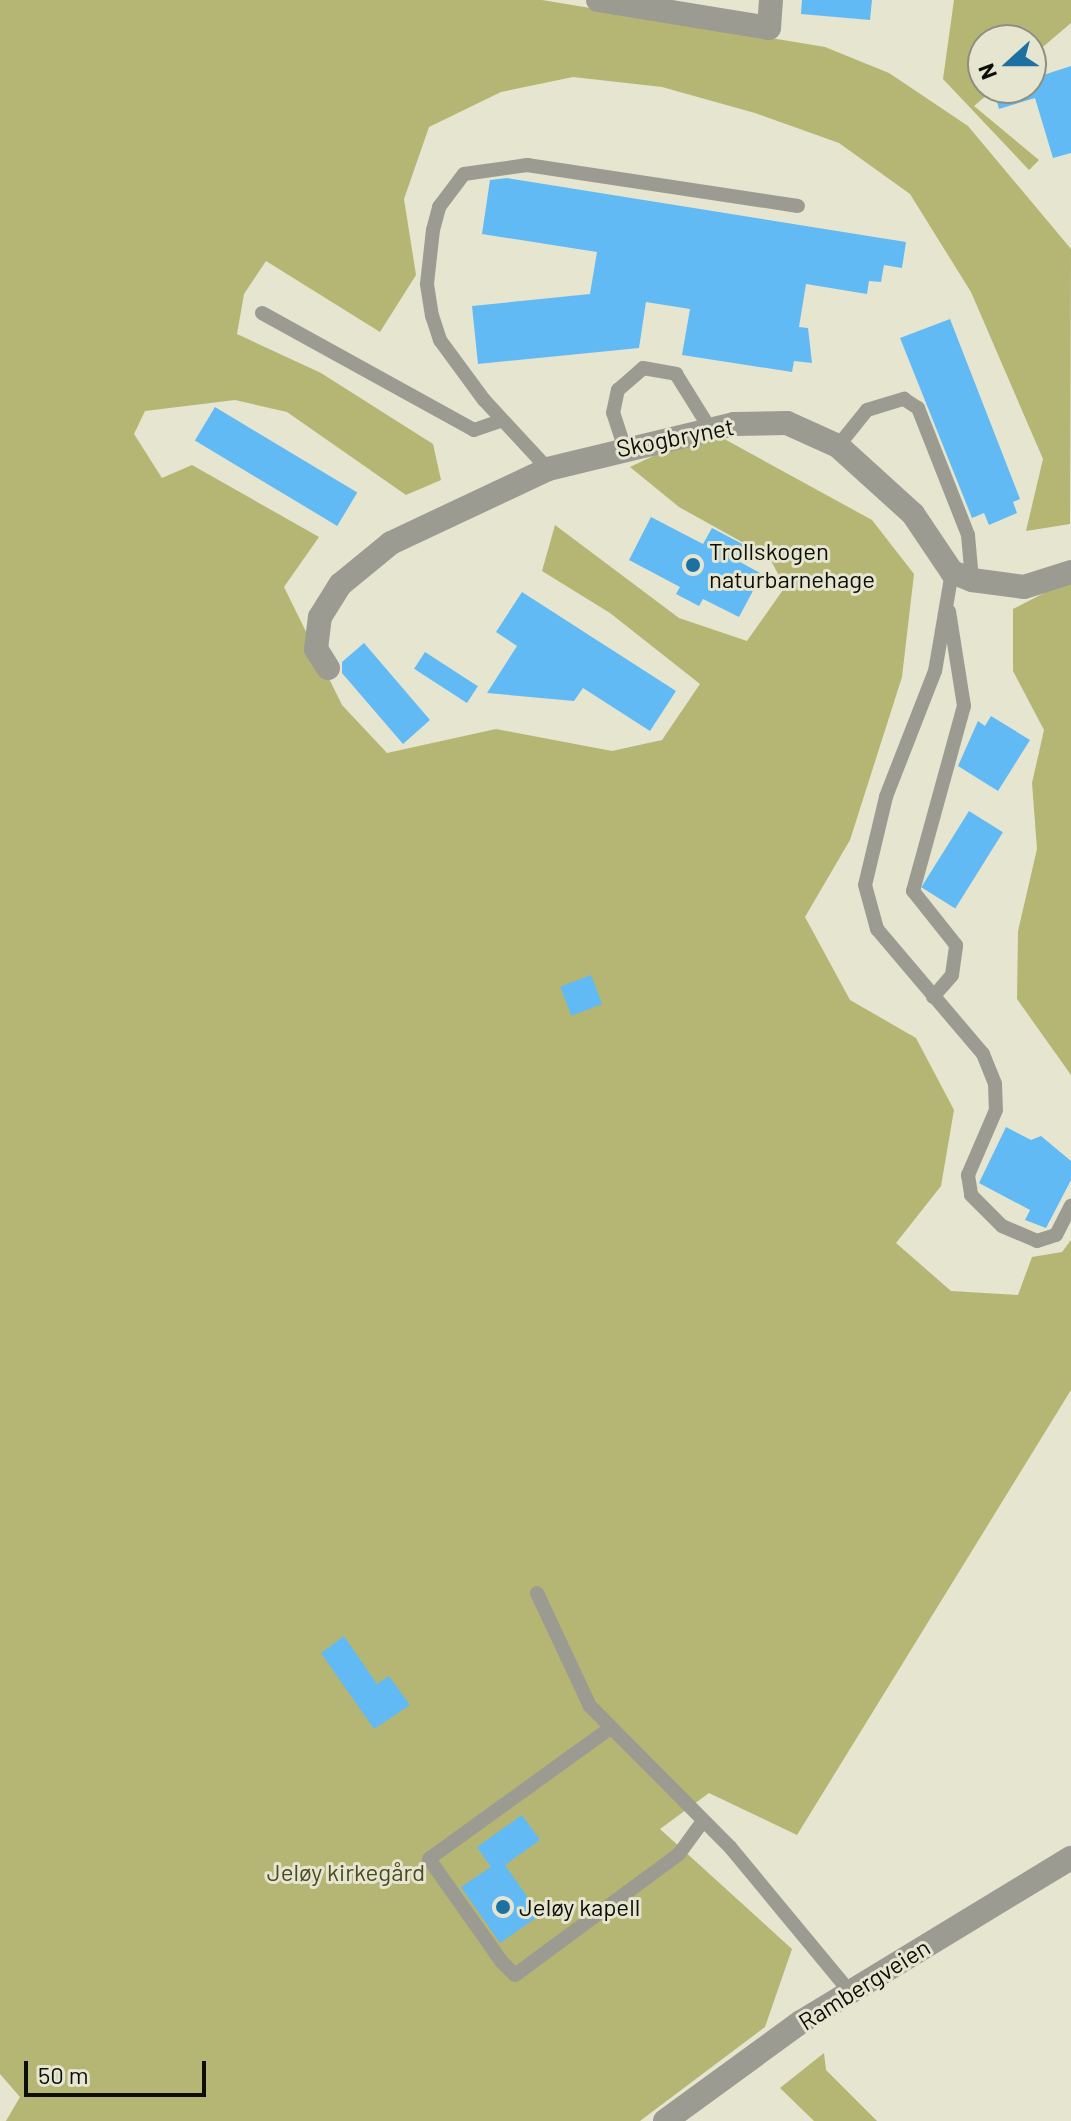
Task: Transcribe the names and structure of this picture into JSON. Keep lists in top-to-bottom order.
{
  "streets": {
    "street": ["Skogbrynet", "Rambergveien"]
  },
  "parks": ["Jeløy kirkegård"],
  "places": ["Trollskogen naturbarnehage", "Jeløy kapell"],
  "scale_bar": "50 m",
  "north": "left"
}
